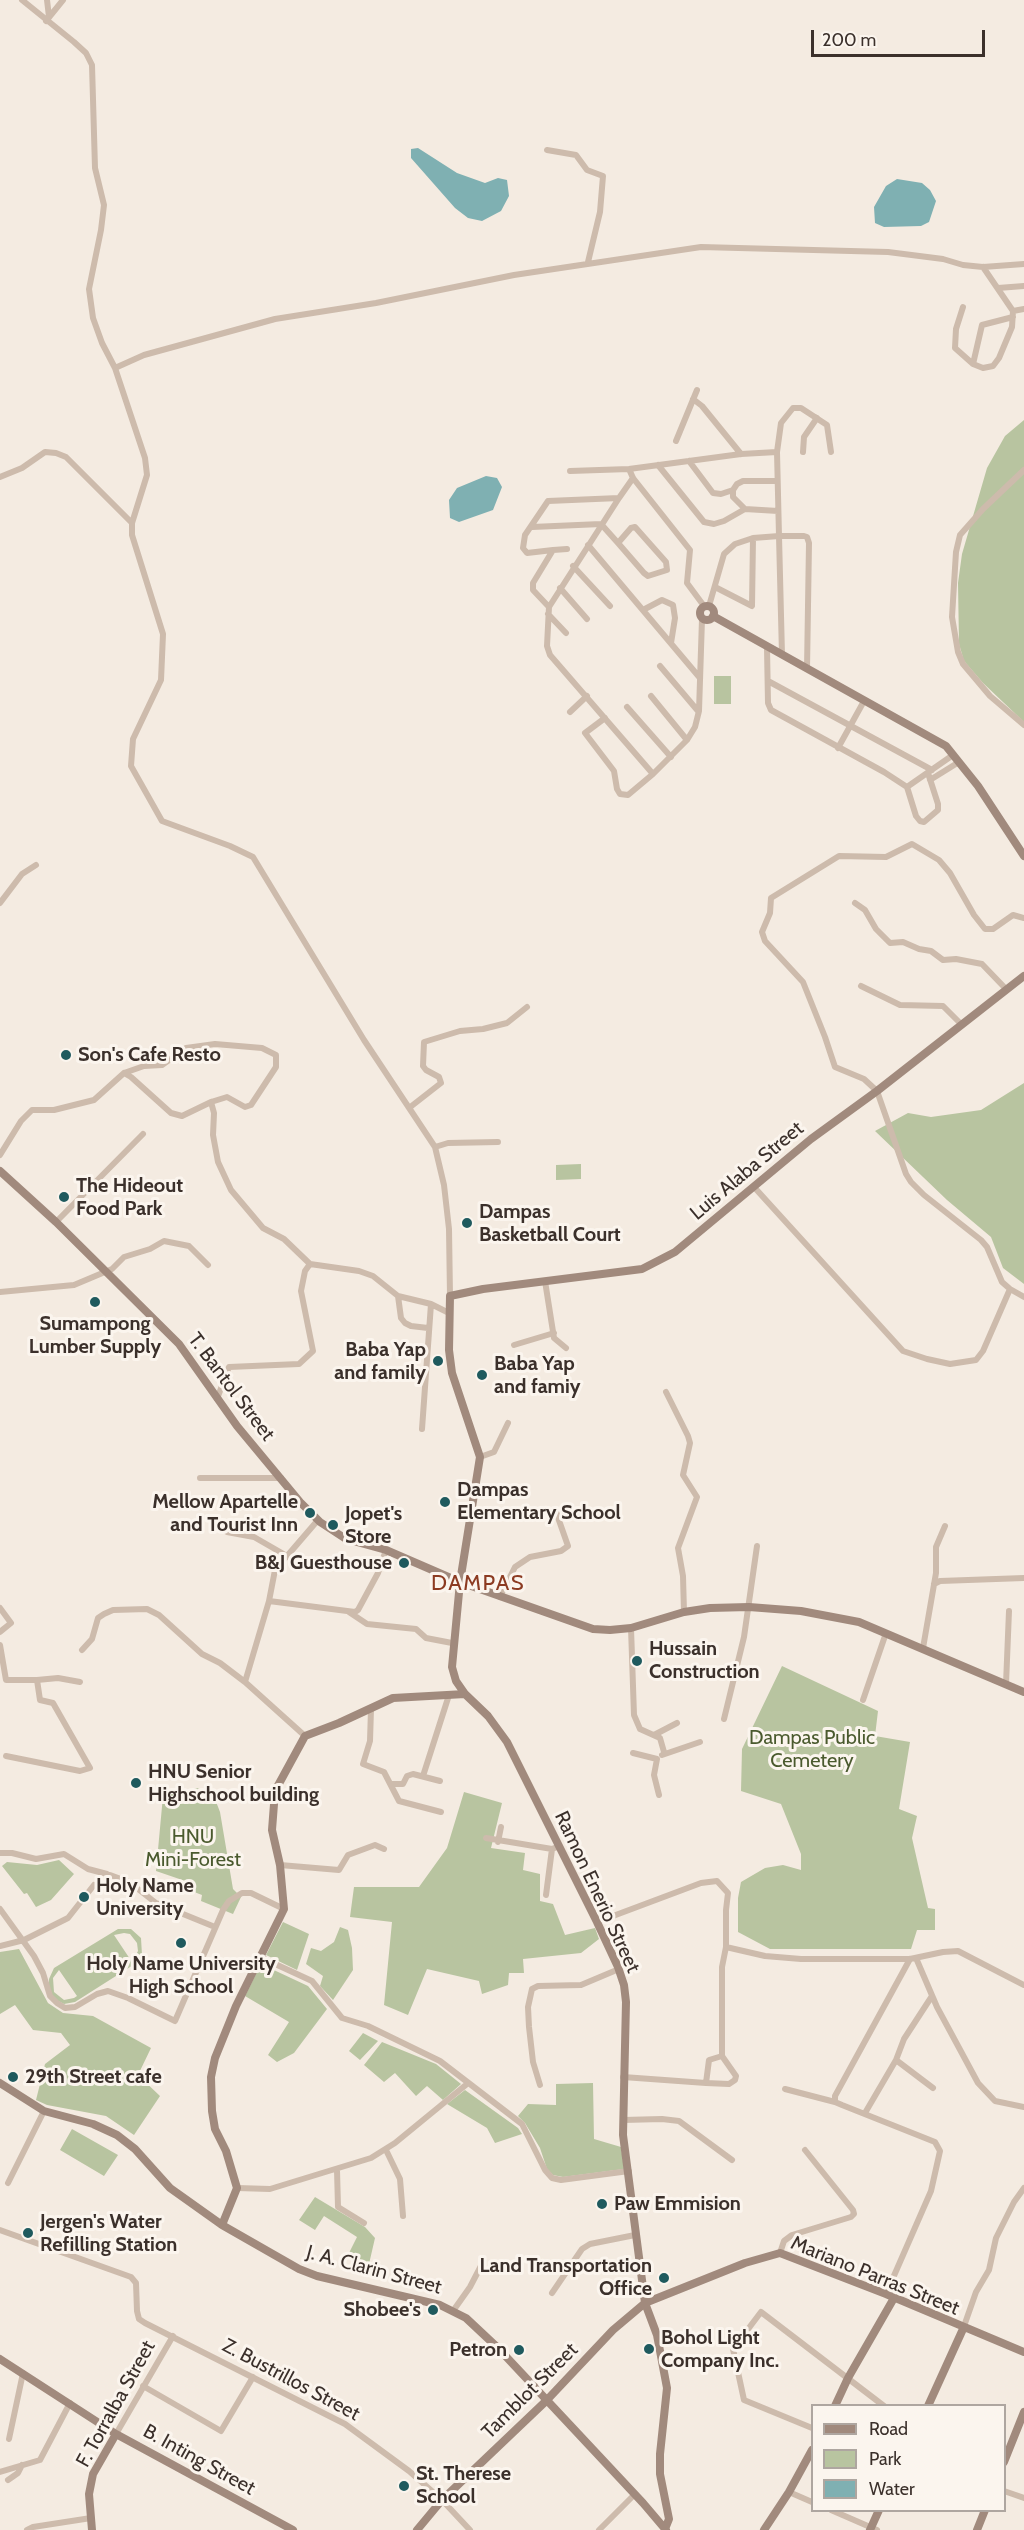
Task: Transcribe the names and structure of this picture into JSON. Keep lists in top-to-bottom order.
{
  "streets": {
    "street": [
      "Luis Alaba Street",
      "T. Bantol Street",
      "Ramon Enerio Street",
      "J. A. Clarin Street",
      "Mariano Parras Street",
      "Z. Bustrillos Street",
      "Tamblot Street",
      "F. Torralba Street",
      "B. Inting Street"
    ]
  },
  "crossings": [
    ["Luis Alaba Street", "Ramon Enerio Street"],
    ["T. Bantol Street", "Ramon Enerio Street"],
    ["Ramon Enerio Street", "J. A. Clarin Street"],
    ["Ramon Enerio Street", "Mariano Parras Street"],
    ["Ramon Enerio Street", "Tamblot Street"],
    ["J. A. Clarin Street", "Tamblot Street"],
    ["Mariano Parras Street", "Tamblot Street"],
    ["Z. Bustrillos Street", "Tamblot Street"],
    ["Z. Bustrillos Street", "F. Torralba Street"],
    ["F. Torralba Street", "B. Inting Street"]
  ],
  "districts": ["DAMPAS"],
  "parks": ["Dampas Public Cemetery", "HNU Mini-Forest"],
  "places": [
    "Son's Cafe Resto",
    "The Hideout Food Park",
    "Dampas Basketball Court",
    "Sumampong Lumber Supply",
    "Baba Yap and family",
    "Baba Yap and famiy",
    "Dampas Elementary School",
    "Mellow Apartelle and Tourist Inn",
    "Jopet's Store",
    "B&J Guesthouse",
    "Hussain Construction",
    "HNU Senior Highschool building",
    "Holy Name University",
    "Holy Name University High School",
    "29th Street cafe",
    "Paw Emmision",
    "Jergen's Water Refilling Station",
    "Land Transportation Office",
    "Shobee's",
    "Bohol Light Company Inc.",
    "Petron",
    "St. Therese School"
  ],
  "legend": ["Road", "Park", "Water"],
  "scale_bar": "200 m"
}
